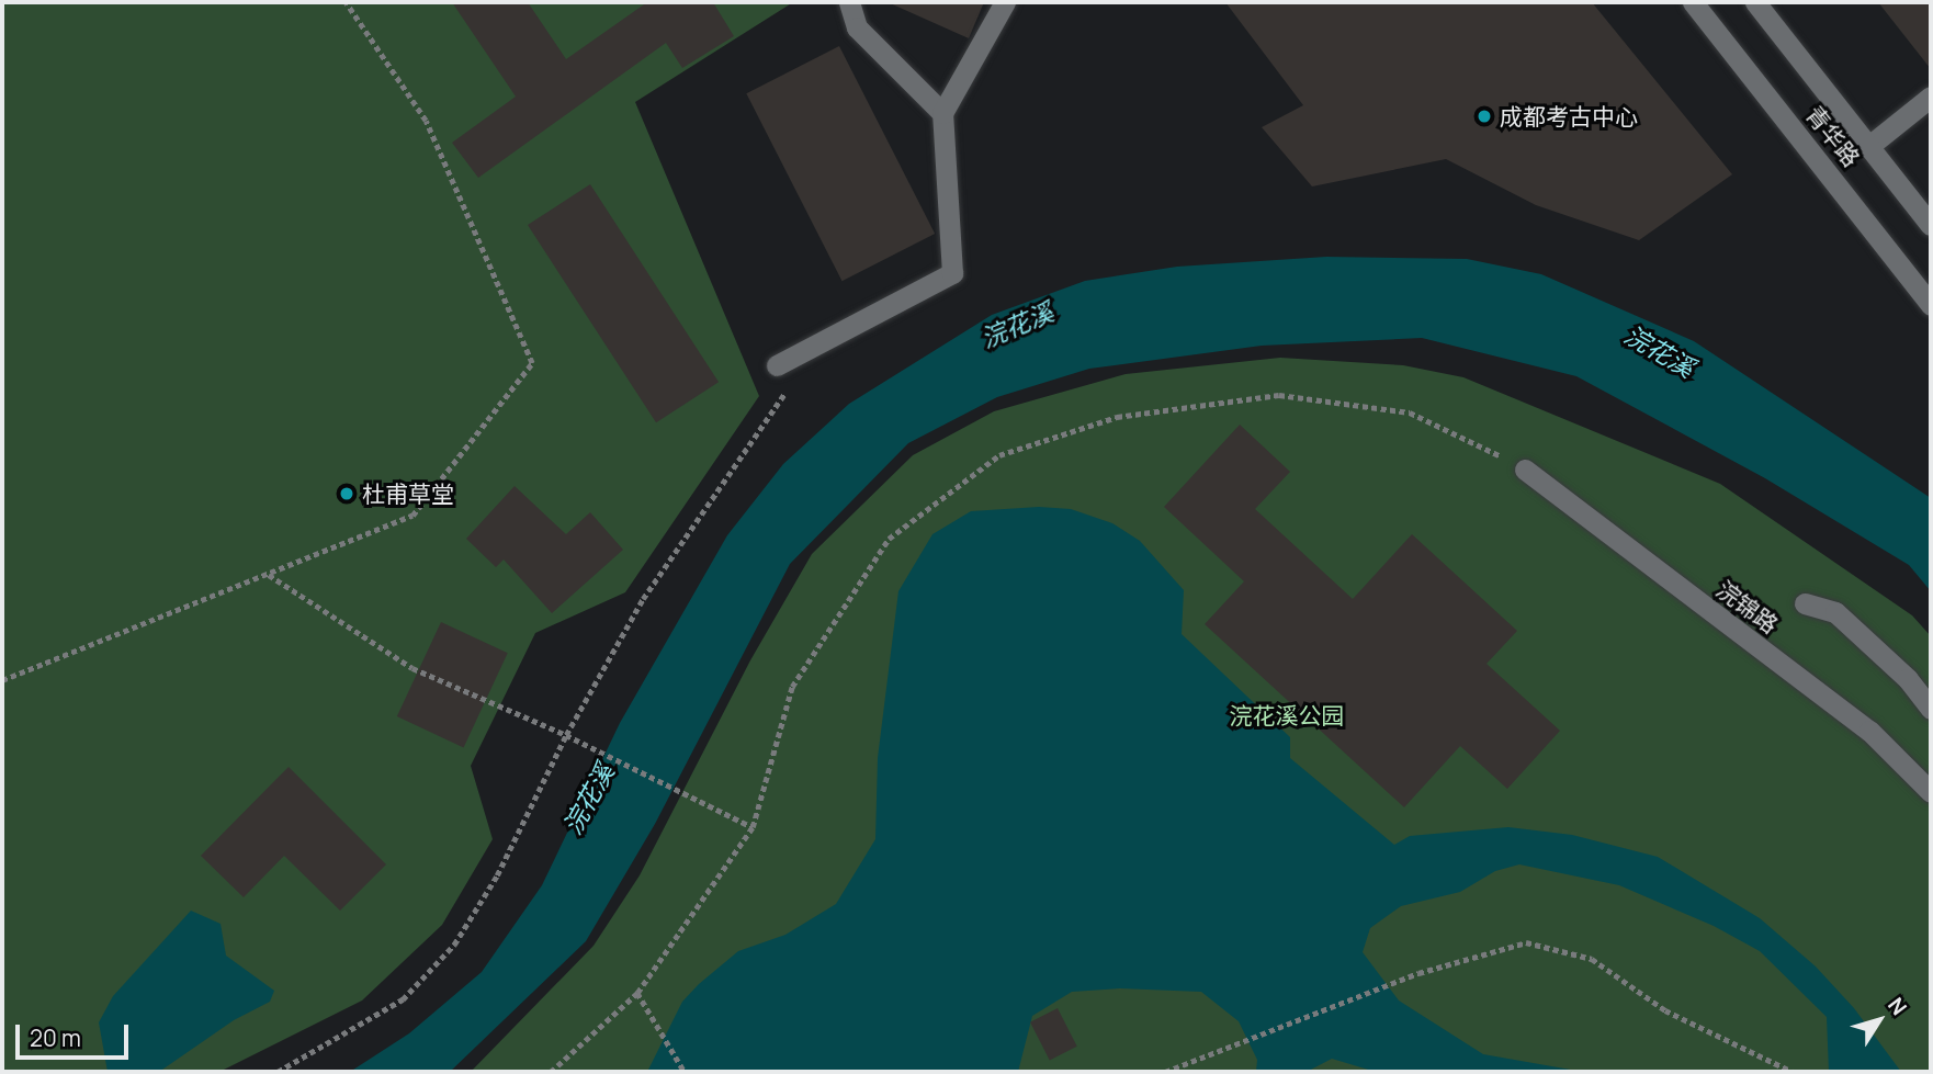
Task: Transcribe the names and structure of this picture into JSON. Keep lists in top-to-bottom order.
{
  "streets": {
    "main road": ["青华路", "浣锦路"]
  },
  "water": ["浣花溪"],
  "parks": ["浣花溪公园"],
  "places": ["成都考古中心", "杜甫草堂"],
  "scale_bar": "20 m",
  "north": "top right"
}
